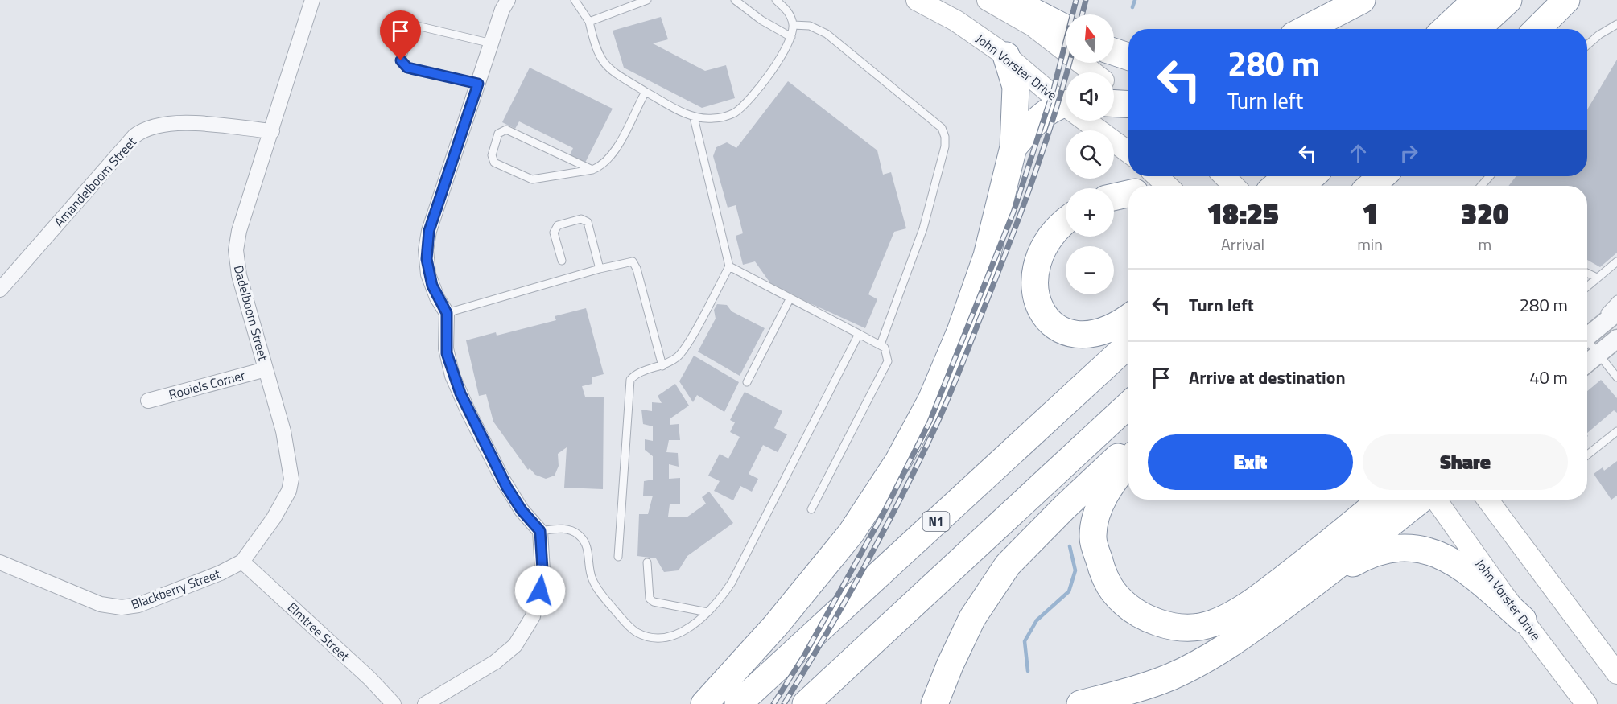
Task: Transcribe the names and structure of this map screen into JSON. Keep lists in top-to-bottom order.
{
  "streets": {
    "highway": ["N1"],
    "main road": ["John Vorster Drive"],
    "street": [
      "Amandelboom Street",
      "Dadelboom Street",
      "Rooiels Corner",
      "Blackberry Street",
      "Elmtree Street"
    ]
  },
  "crossings": [
    ["Amandelboom Street", "Dadelboom Street"],
    ["Dadelboom Street", "Rooiels Corner"],
    ["Dadelboom Street", "Blackberry Street"],
    ["Dadelboom Street", "Elmtree Street"],
    ["Blackberry Street", "Elmtree Street"]
  ],
  "north": "top",
  "page": {
    "map_buttons": ["+", "−"],
    "turn": ["280 m", "Turn left"],
    "eta": [
      "18:25",
      "Arrival",
      "1",
      "min",
      "320",
      "m"
    ],
    "list": [
      {
        "name": "Turn left",
        "value": "280 m"
      },
      {
        "name": "Arrive at destination",
        "value": "40 m"
      }
    ],
    "buttons": ["Exit", "Share"]
  }
}
